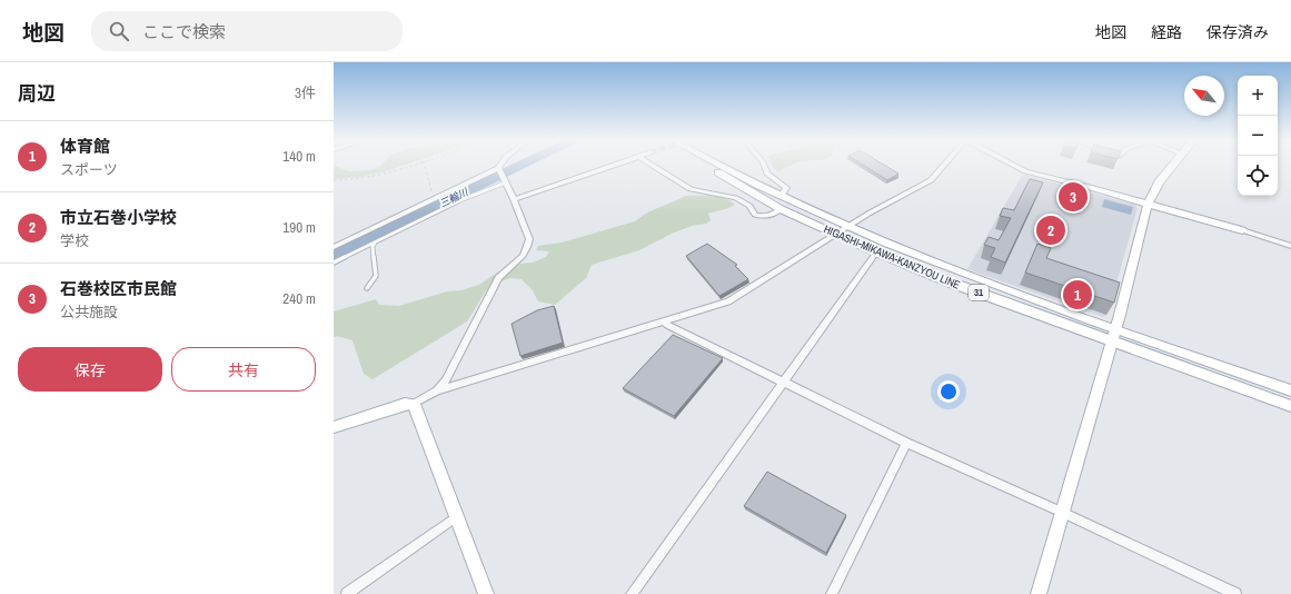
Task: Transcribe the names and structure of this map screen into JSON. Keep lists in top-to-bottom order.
{
  "streets": {
    "main road": ["HIGASHI-MIKAWA-KANZYOU LINE", "31"]
  },
  "water": ["三輪川"],
  "north": "top left",
  "page": {
    "header": "地図",
    "search": "ここで検索",
    "nav": ["地図", "経路", "保存済み"],
    "heading": ["周辺", "3件"],
    "map_buttons": ["+", "−"],
    "list": [
      {
        "mark": "1",
        "name": "体育館",
        "note": "スポーツ",
        "value": "140 m"
      },
      {
        "mark": "2",
        "name": "市立石巻小学校",
        "note": "学校",
        "value": "190 m"
      },
      {
        "mark": "3",
        "name": "石巻校区市民館",
        "note": "公共施設",
        "value": "240 m"
      }
    ],
    "pins": ["3", "2", "1"],
    "buttons": ["保存", "共有"]
  }
}
